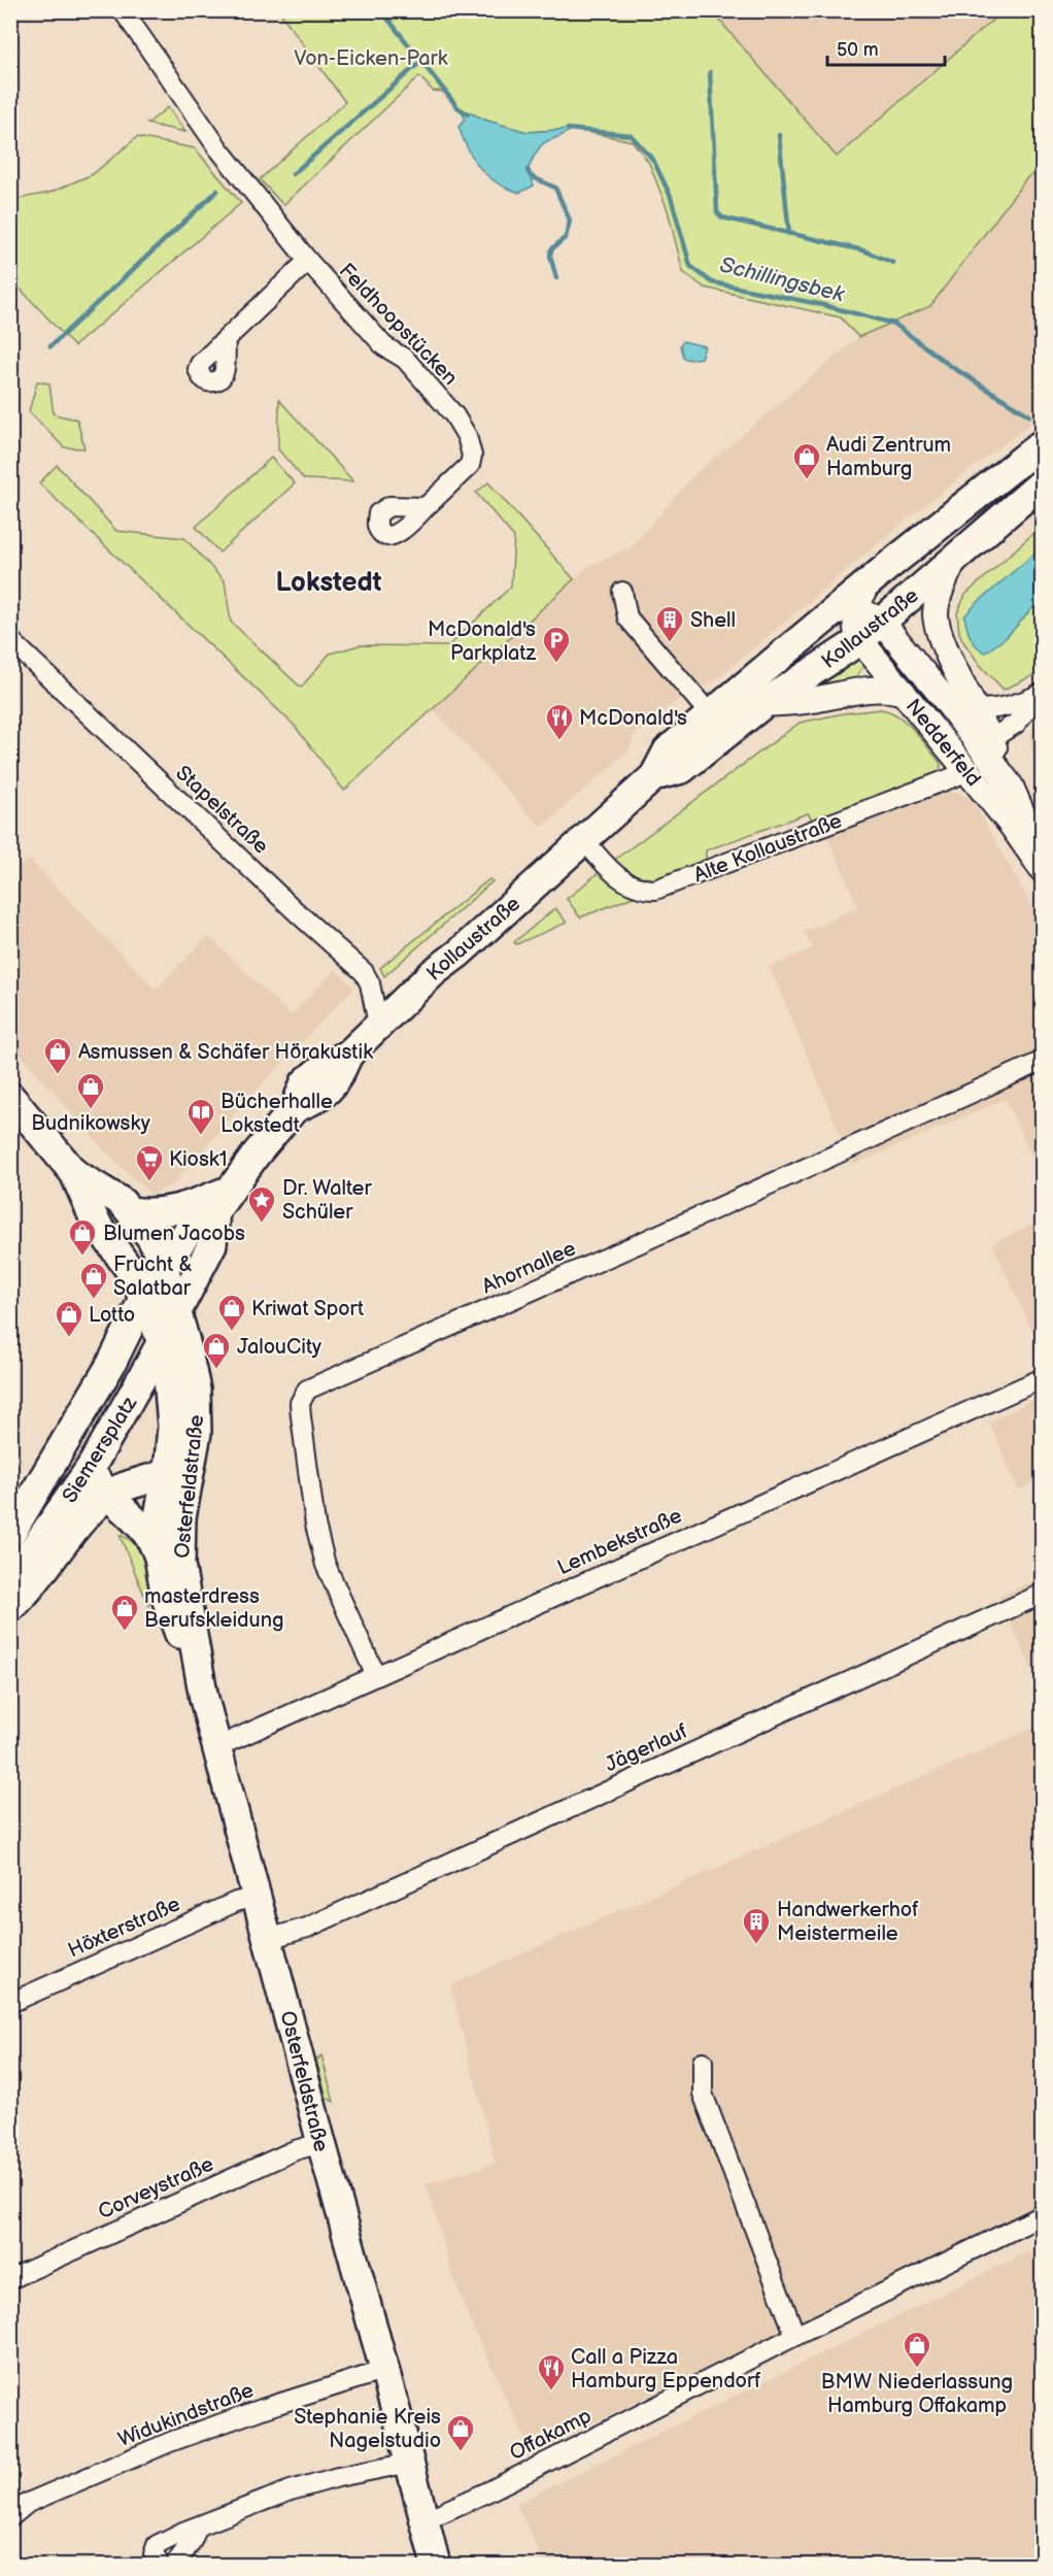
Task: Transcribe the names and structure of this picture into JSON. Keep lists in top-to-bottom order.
{
  "streets": {
    "main road": [
      "Kollaustraße",
      "Nedderfeld",
      "Siemersplatz",
      "Osterfeldstraße"
    ],
    "street": [
      "Feldhoopstücken",
      "Stapelstraße",
      "Alte Kollaustraße",
      "Ahornallee",
      "Lembekstraße",
      "Jägerlauf",
      "Höxterstraße",
      "Corveystraße",
      "Widukindstraße",
      "Offakamp"
    ]
  },
  "crossings": [
    ["Kollaustraße", "Nedderfeld"],
    ["Kollaustraße", "Stapelstraße"],
    ["Kollaustraße", "Alte Kollaustraße"],
    ["Kollaustraße", "Siemersplatz"],
    ["Kollaustraße", "Osterfeldstraße"],
    ["Nedderfeld", "Alte Kollaustraße"],
    ["Ahornallee", "Lembekstraße"],
    ["Siemersplatz", "Osterfeldstraße"],
    ["Osterfeldstraße", "Lembekstraße"],
    ["Osterfeldstraße", "Jägerlauf"],
    ["Osterfeldstraße", "Höxterstraße"],
    ["Osterfeldstraße", "Corveystraße"],
    ["Osterfeldstraße", "Widukindstraße"],
    ["Osterfeldstraße", "Offakamp"]
  ],
  "districts": ["Lokstedt"],
  "water": ["Schillingsbek"],
  "parks": ["Von-Eicken-Park"],
  "places": {
    "shop": [
      "Audi Zentrum Hamburg",
      "Asmussen & Schäfer Hörakustik",
      "Budnikowsky",
      "Blumen Jacobs",
      "Frucht & Salatbar",
      "Kriwat Sport",
      "Lotto",
      "JalouCity",
      "masterdress Berufskleidung",
      "BMW Niederlassung Hamburg Offakamp",
      "Stephanie Kreis Nagelstudio"
    ],
    "building": ["Shell", "Handwerkerhof Meistermeile"],
    "parking": ["McDonald's Parkplatz"],
    "restaurant": ["McDonald's", "Call a Pizza Hamburg Eppendorf"],
    "library": ["Bücherhalle Lokstedt"],
    "supermarket": ["Kiosk1"],
    "place": ["Dr. Walter Schüler"]
  },
  "scale_bar": "50 m"
}
